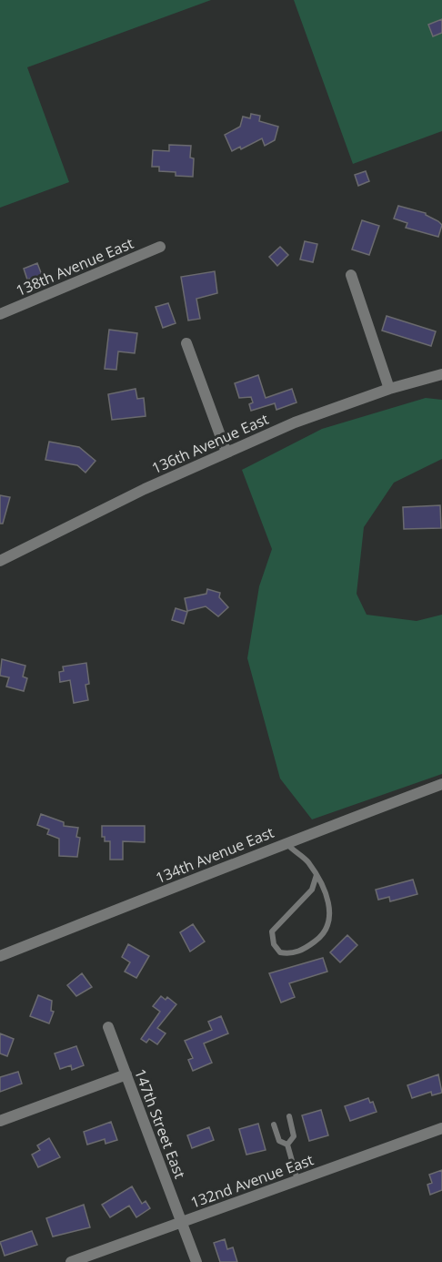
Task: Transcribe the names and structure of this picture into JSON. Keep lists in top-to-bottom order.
{
  "streets": {
    "street": [
      "138th Avenue East",
      "136th Avenue East",
      "134th Avenue East",
      "147th Street East",
      "132nd Avenue East"
    ]
  },
  "crossings": [
    ["147th Street East", "132nd Avenue East"]
  ]
}
